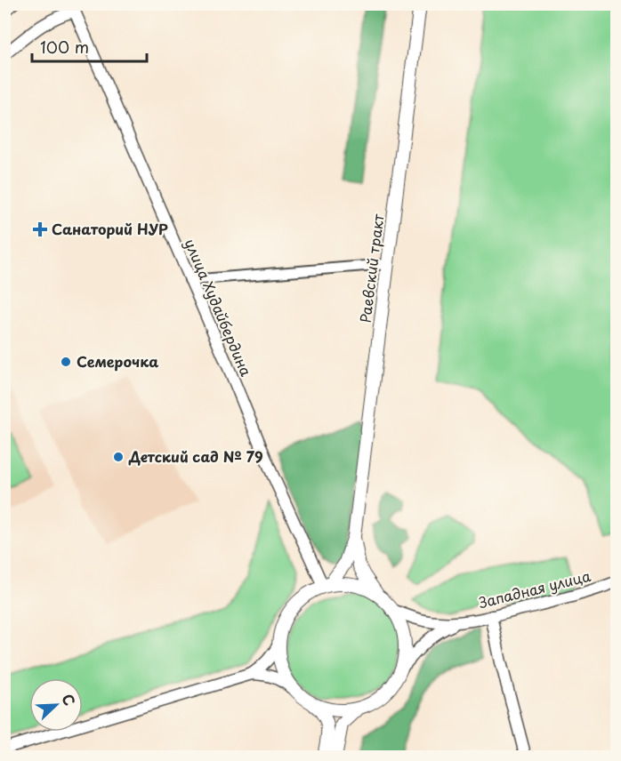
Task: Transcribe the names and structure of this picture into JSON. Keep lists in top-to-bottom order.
{
  "streets": {
    "main road": ["Раевский тракт", "улица Худайбердина", "Западная улица"]
  },
  "crossings": [
    ["Раевский тракт", "улица Худайбердина"],
    ["Раевский тракт", "Западная улица"],
    ["улица Худайбердина", "Западная улица"]
  ],
  "places": {
    "health": ["Санаторий НУР"],
    "other": ["Семерочка", "Детский сад № 79"]
  },
  "scale_bar": "100 m",
  "north": "top right"
}
